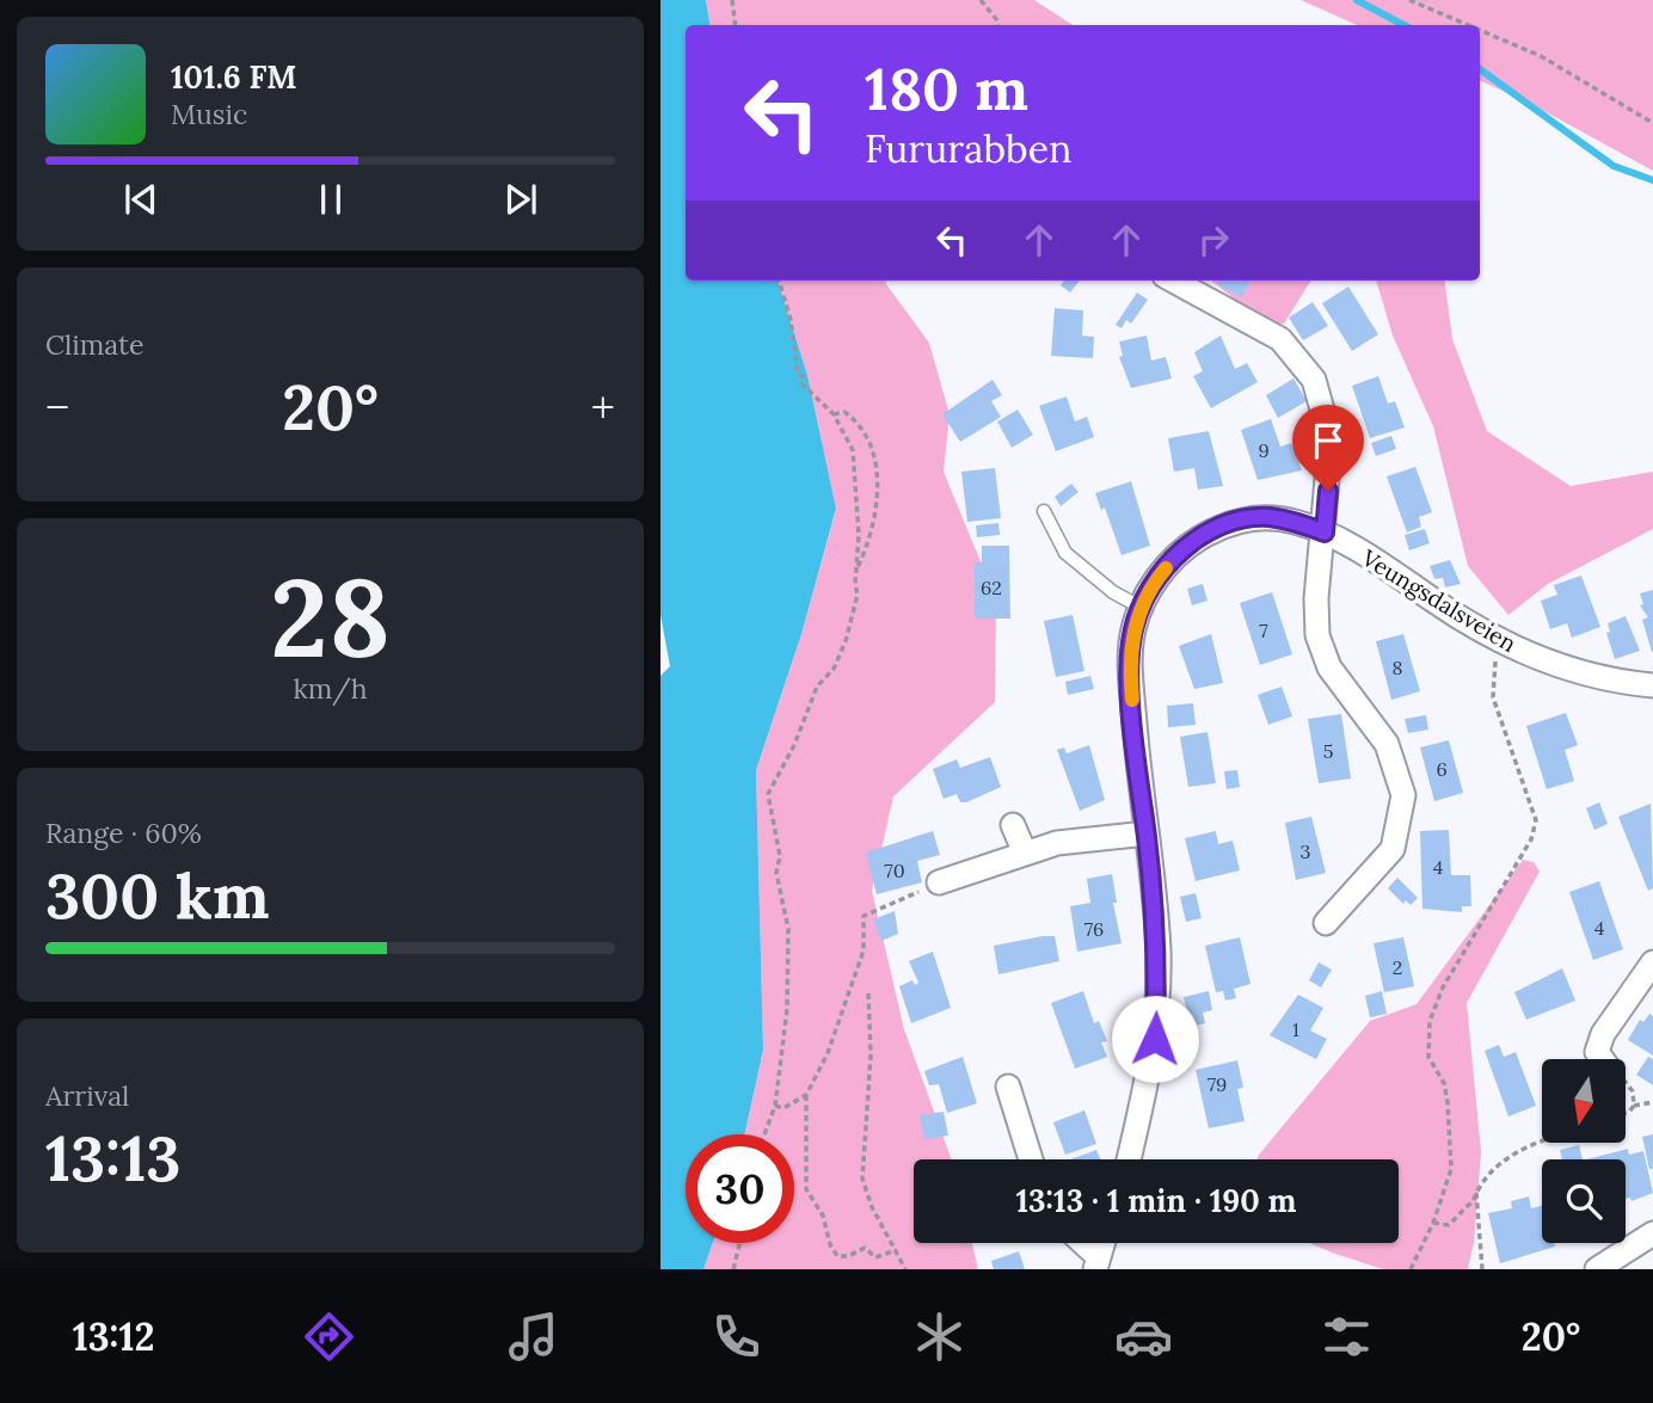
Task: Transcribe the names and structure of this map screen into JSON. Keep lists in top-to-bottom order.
{
  "streets": {
    "street": ["Veungsdalsveien"]
  },
  "house_numbers": [
    "9",
    "62",
    "7",
    "8",
    "5",
    "6",
    "3",
    "4",
    "70",
    "4",
    "76",
    "2",
    "1",
    "79"
  ],
  "north": "bottom",
  "page": {
    "turn": ["180 m", "Fururabben"],
    "song": ["101.6 FM", "Music"],
    "tile": [
      "Climate",
      ["28", "km/h"],
      ["Range · 60%", "300 km"],
      ["Arrival", "13:13"]
    ],
    "heat": ["−", "20°", "+"],
    "limit": "30",
    "trip": "13:13 · 1 min · 190 m",
    "tabs": ["13:12", "20°"]
  }
}
